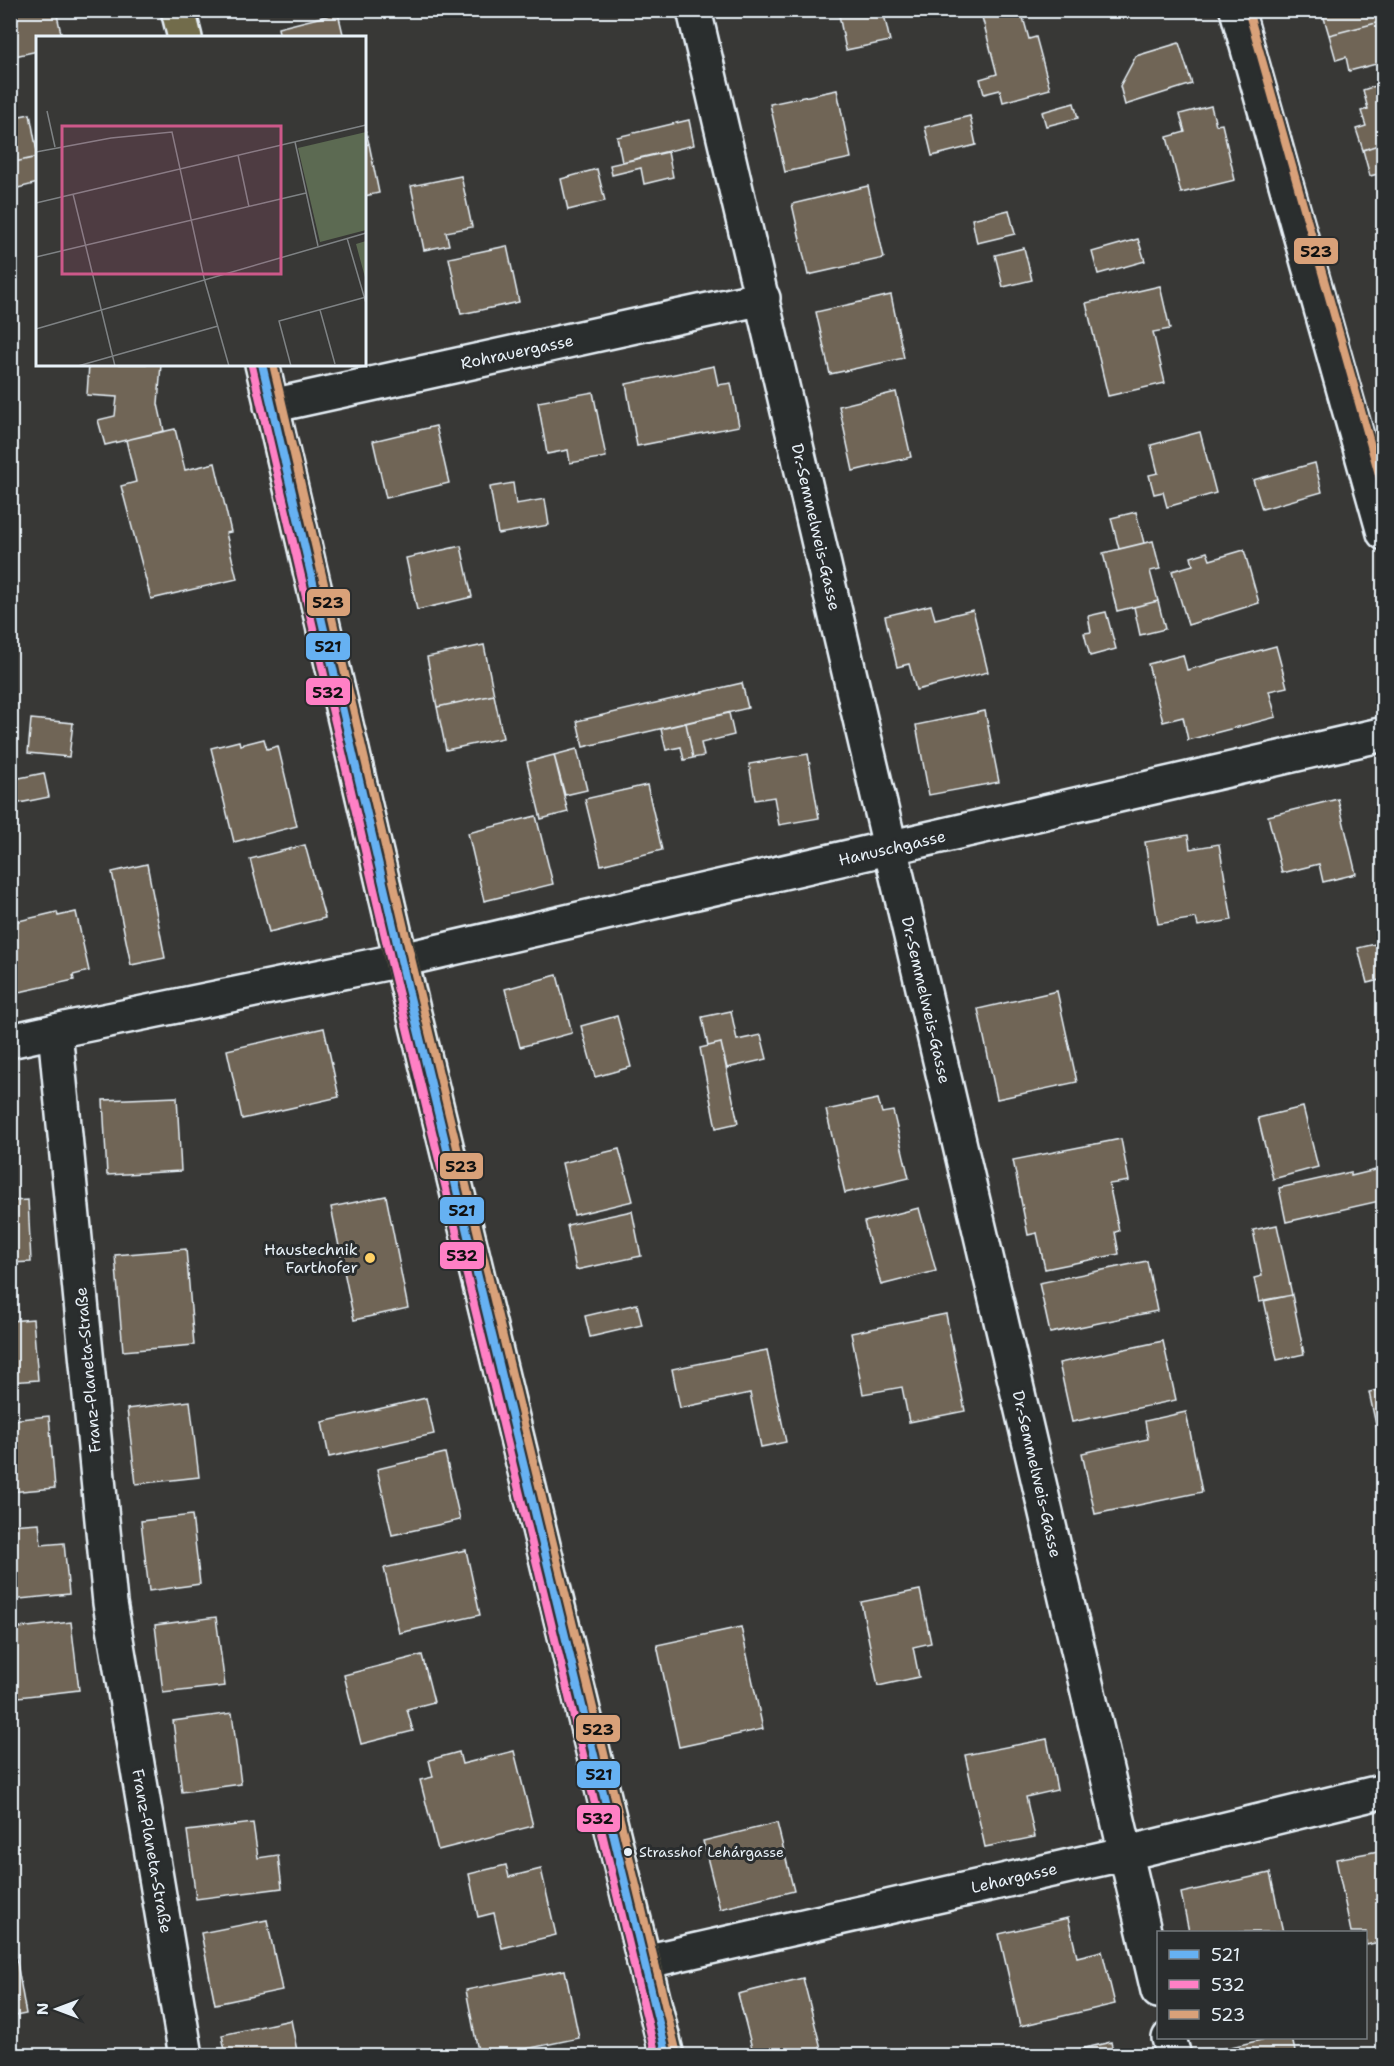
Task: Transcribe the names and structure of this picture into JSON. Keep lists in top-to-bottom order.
{
  "streets": {
    "street": [
      "Rohrauergasse",
      "Dr.-Semmelweis-Gasse",
      "Hanuschgasse",
      "Franz-Planeta-Straße",
      "Lehargasse"
    ]
  },
  "crossings": [
    ["Rohrauergasse", "Dr.-Semmelweis-Gasse"],
    ["Dr.-Semmelweis-Gasse", "Hanuschgasse"],
    ["Dr.-Semmelweis-Gasse", "Lehargasse"]
  ],
  "places": ["Haustechnik Farthofer", "Strasshof Lehárgasse"],
  "lines": ["transit line 523", "transit line 521", "transit line 532"],
  "legend": ["521", "532", "523"],
  "north": "left"
}
